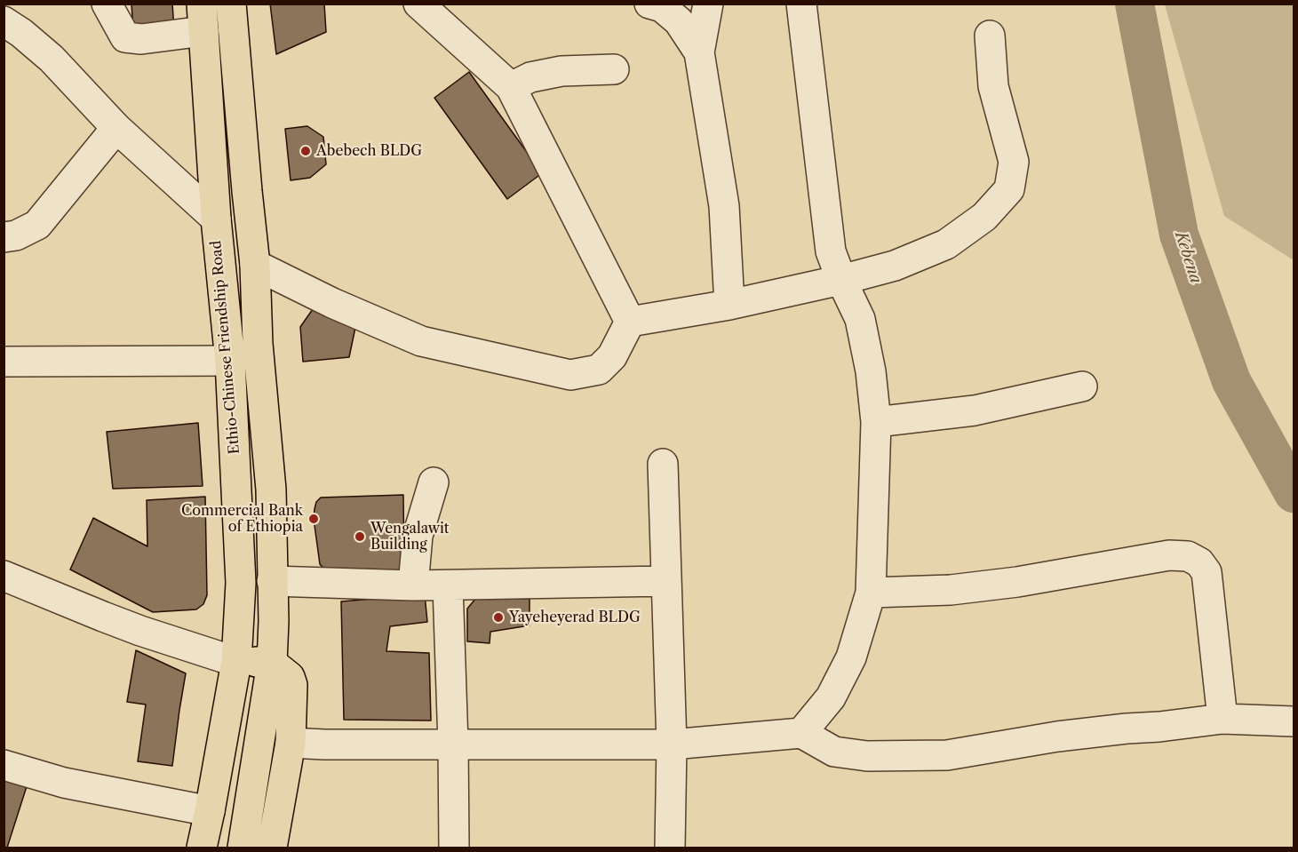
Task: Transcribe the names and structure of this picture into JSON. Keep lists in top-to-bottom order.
{
  "streets": {
    "main road": ["Ethio-Chinese Friendship Road"]
  },
  "water": ["Kebena"],
  "places": [
    "Abebech BLDG",
    "Commercial Bank of Ethiopia",
    "Wengalawit Building",
    "Yayeheyerad BLDG"
  ]
}
